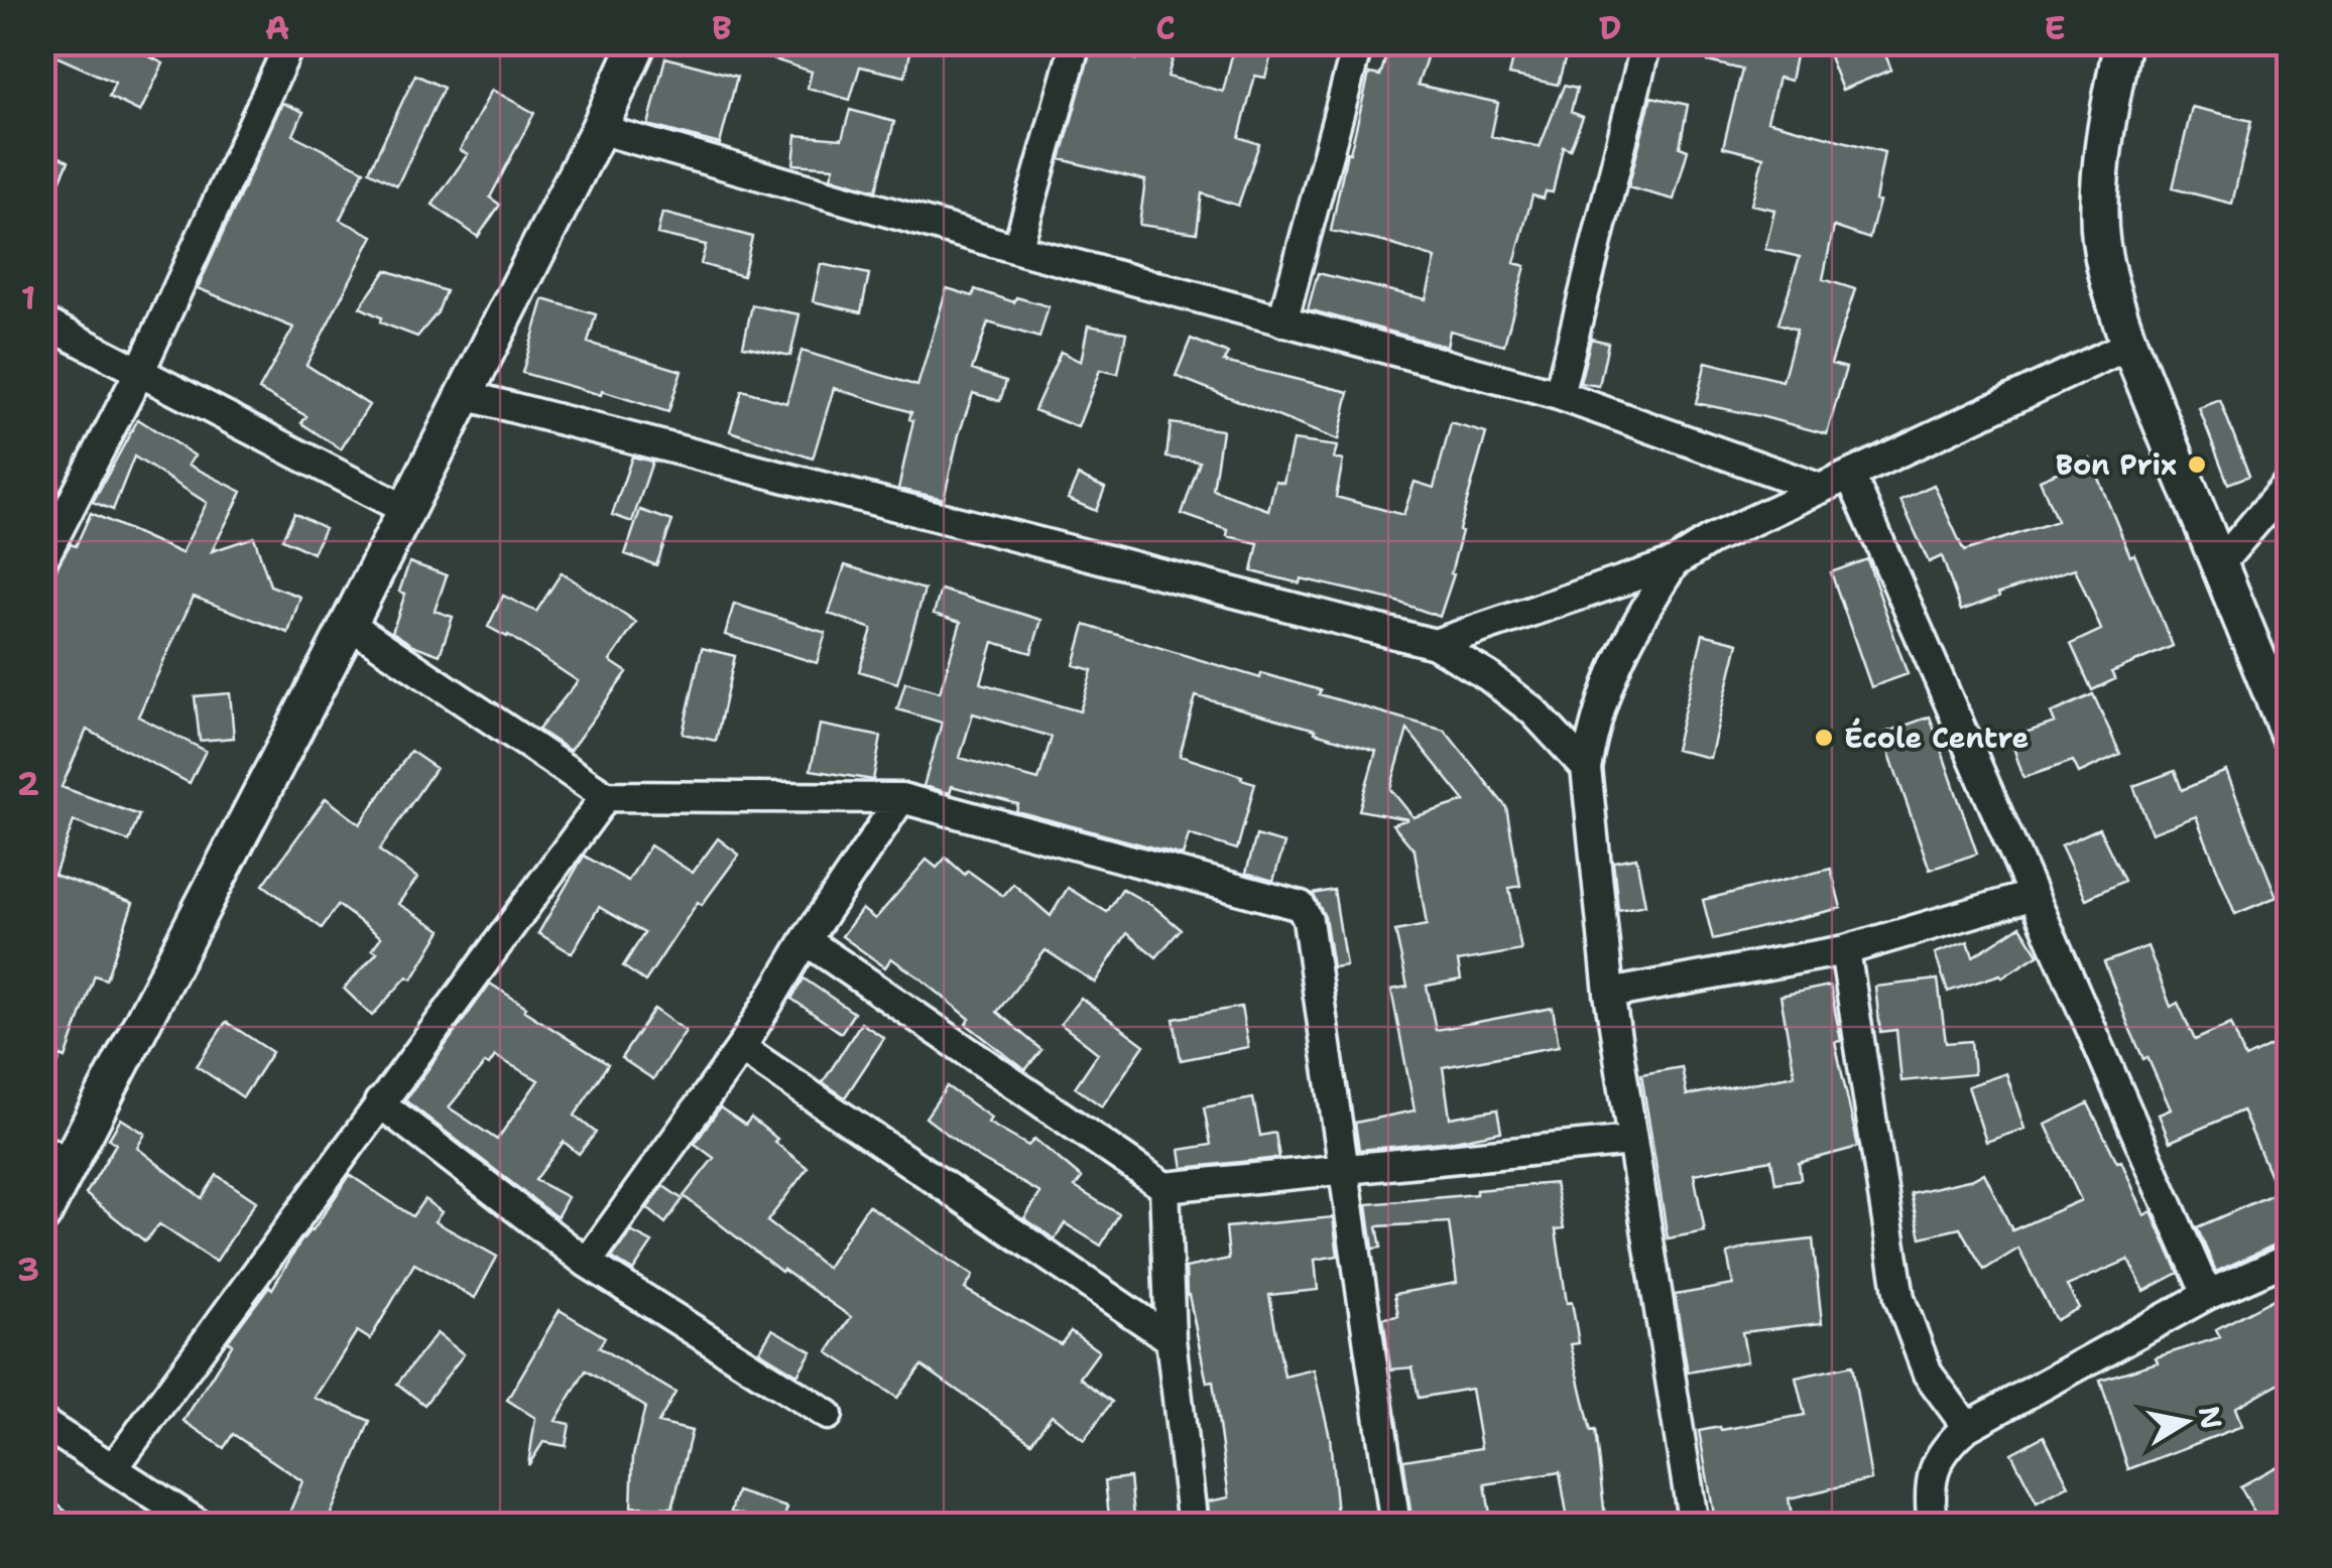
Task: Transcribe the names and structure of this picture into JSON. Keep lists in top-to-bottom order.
{
  "places": ["Bon Prix", "École Centre"],
  "north": "right",
  "grid": {
    "columns": [
      "A",
      "B",
      "C",
      "D",
      "E"
    ],
    "rows": ["1", "2", "3"]
  }
}
